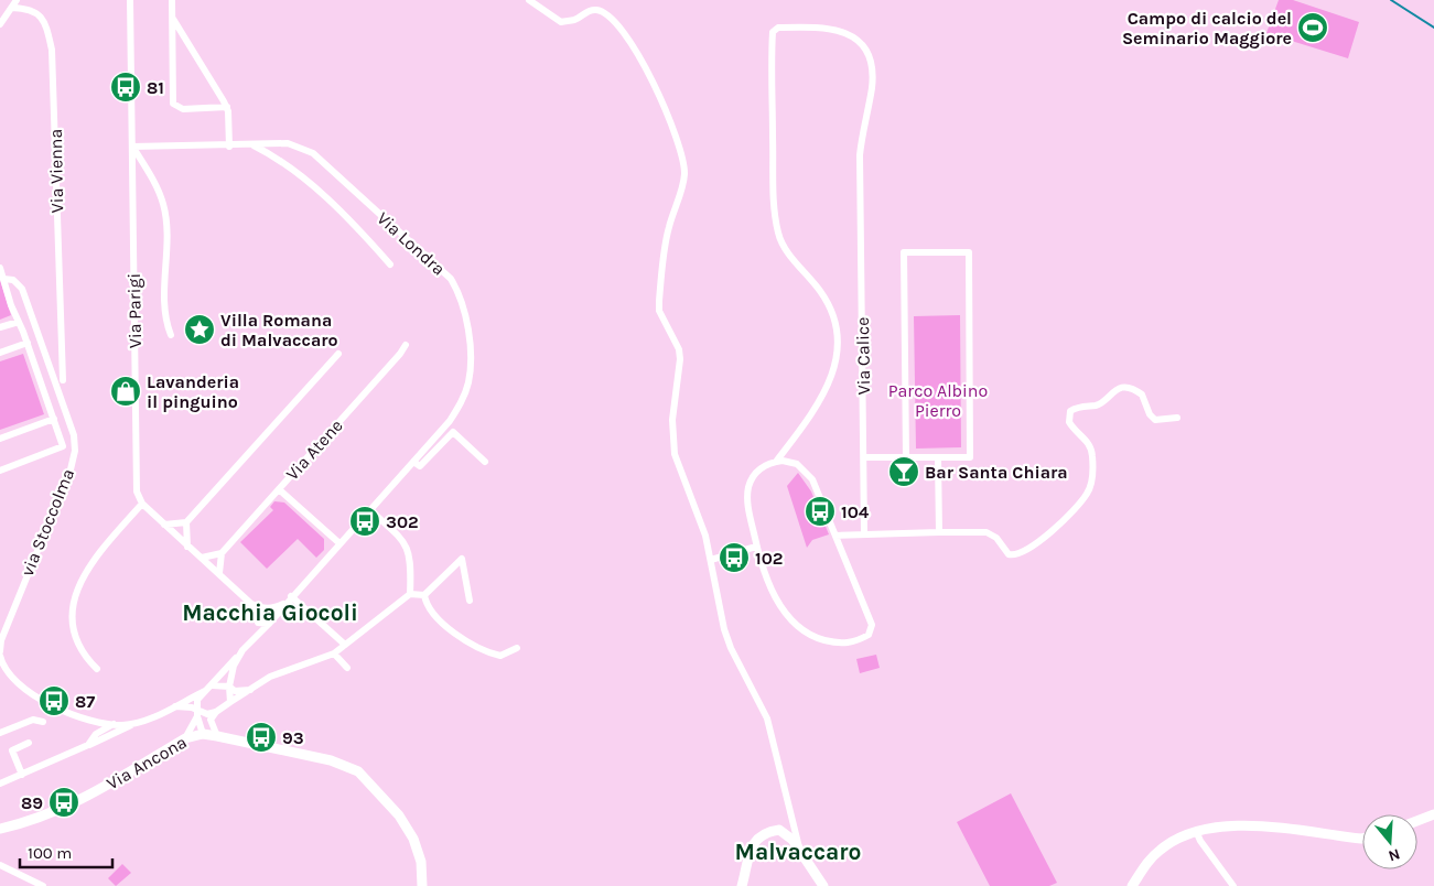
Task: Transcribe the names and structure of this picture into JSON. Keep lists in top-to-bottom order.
{
  "streets": {
    "street": [
      "Via Vienna",
      "Via Londra",
      "Via Parigi",
      "Via Calice",
      "Via Atene",
      "via Stoccolma",
      "Via Ancona"
    ]
  },
  "crossings": [
    ["Via Londra", "Via Parigi"]
  ],
  "districts": ["Macchia Giocoli", "Malvaccaro"],
  "parks": ["Parco Albino Pierro"],
  "places": {
    "sports": ["Campo di calcio del Seminario Maggiore"],
    "bus stop": [
      "81",
      "104",
      "302",
      "102",
      "87",
      "93",
      "89"
    ],
    "place": ["Villa Romana di Malvaccaro"],
    "shop": ["Lavanderia il pinguino"],
    "bar": ["Bar Santa Chiara"]
  },
  "scale_bar": "100 m",
  "north": "bottom"
}
